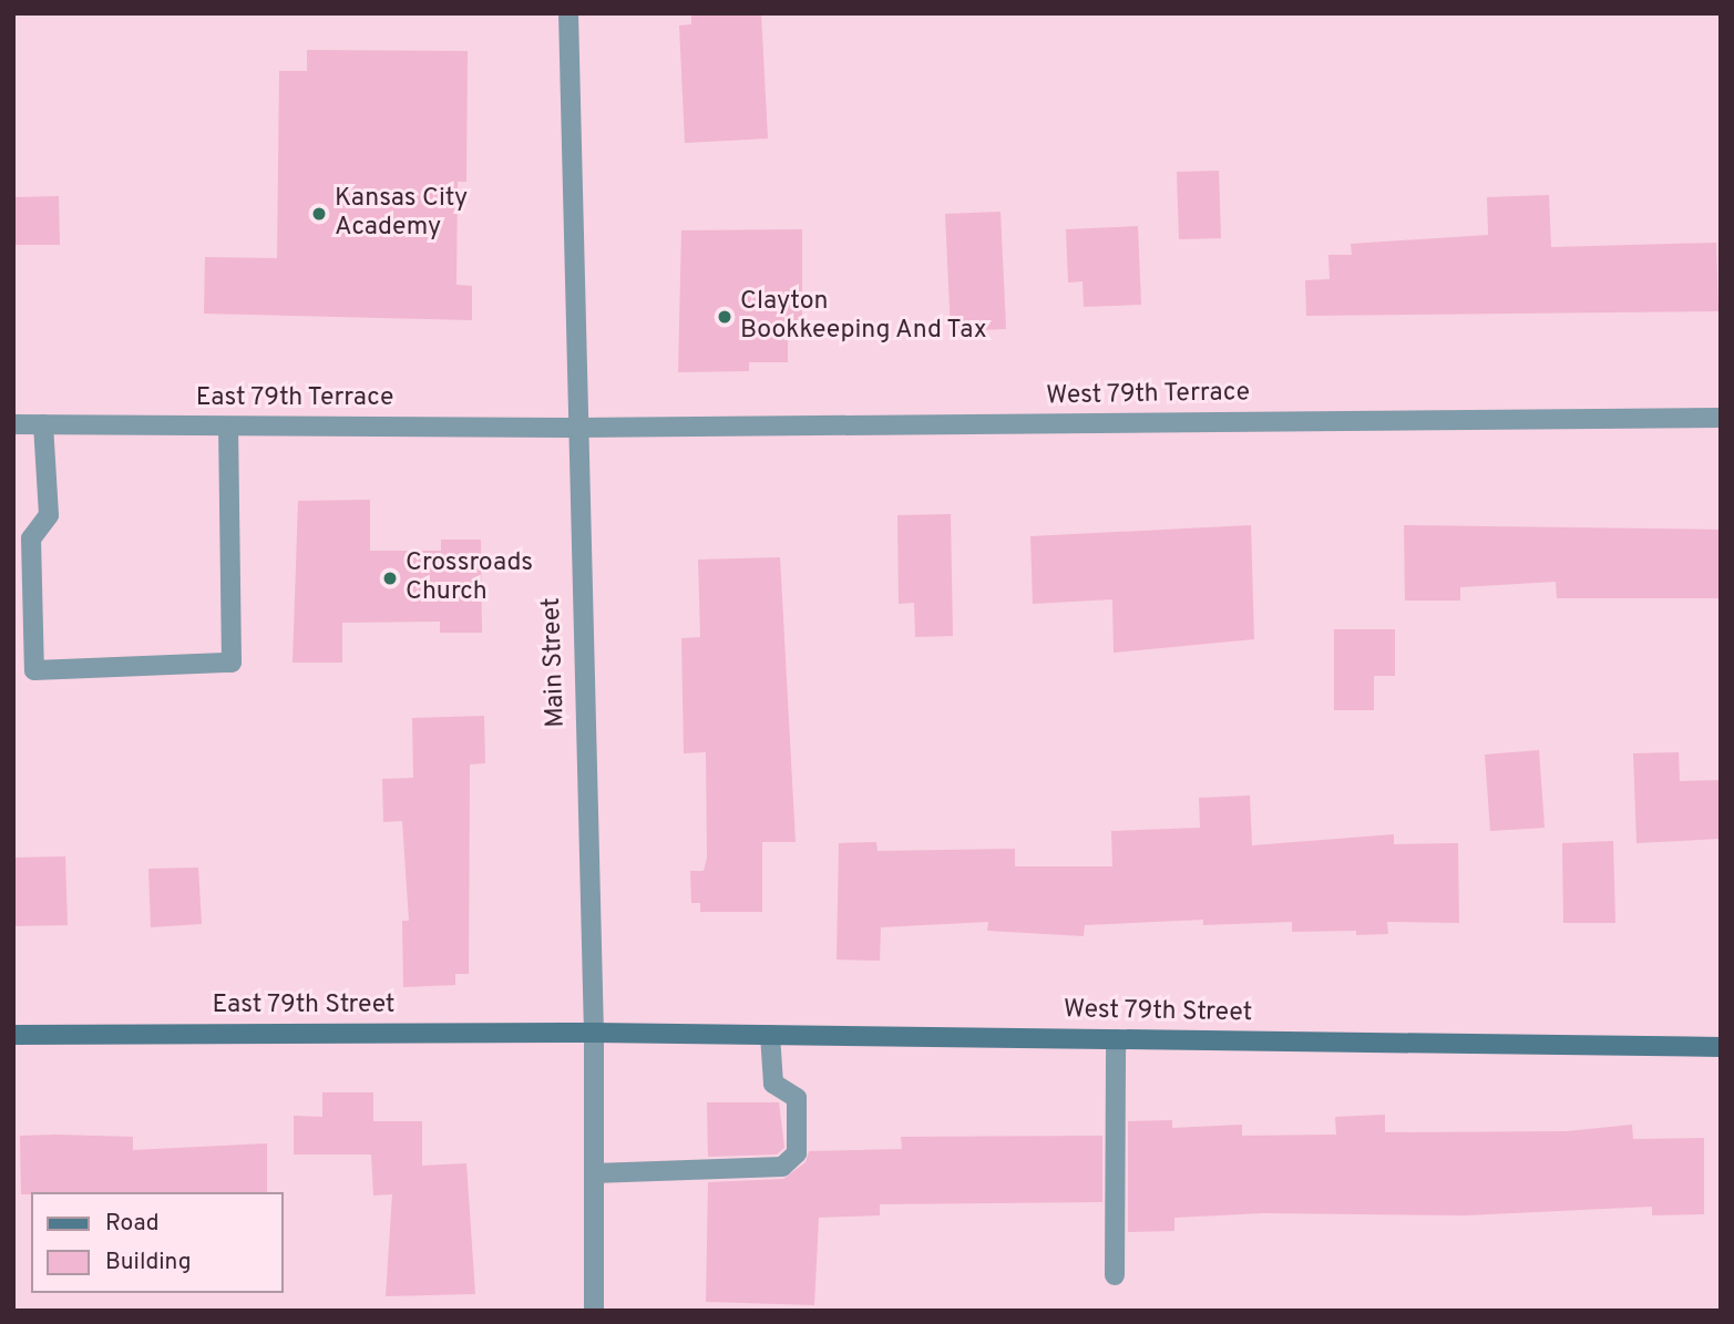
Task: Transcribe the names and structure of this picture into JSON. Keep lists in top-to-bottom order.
{
  "streets": {
    "street": [
      "West 79th Terrace",
      "East 79th Terrace",
      "Main Street",
      "East 79th Street",
      "West 79th Street"
    ]
  },
  "crossings": [
    ["West 79th Terrace", "East 79th Terrace"],
    ["West 79th Terrace", "Main Street"],
    ["East 79th Terrace", "Main Street"],
    ["Main Street", "East 79th Street"],
    ["Main Street", "West 79th Street"],
    ["East 79th Street", "West 79th Street"]
  ],
  "places": ["Kansas City Academy", "Clayton Bookkeeping And Tax", "Crossroads Church"],
  "legend": ["Road", "Building"]
}
